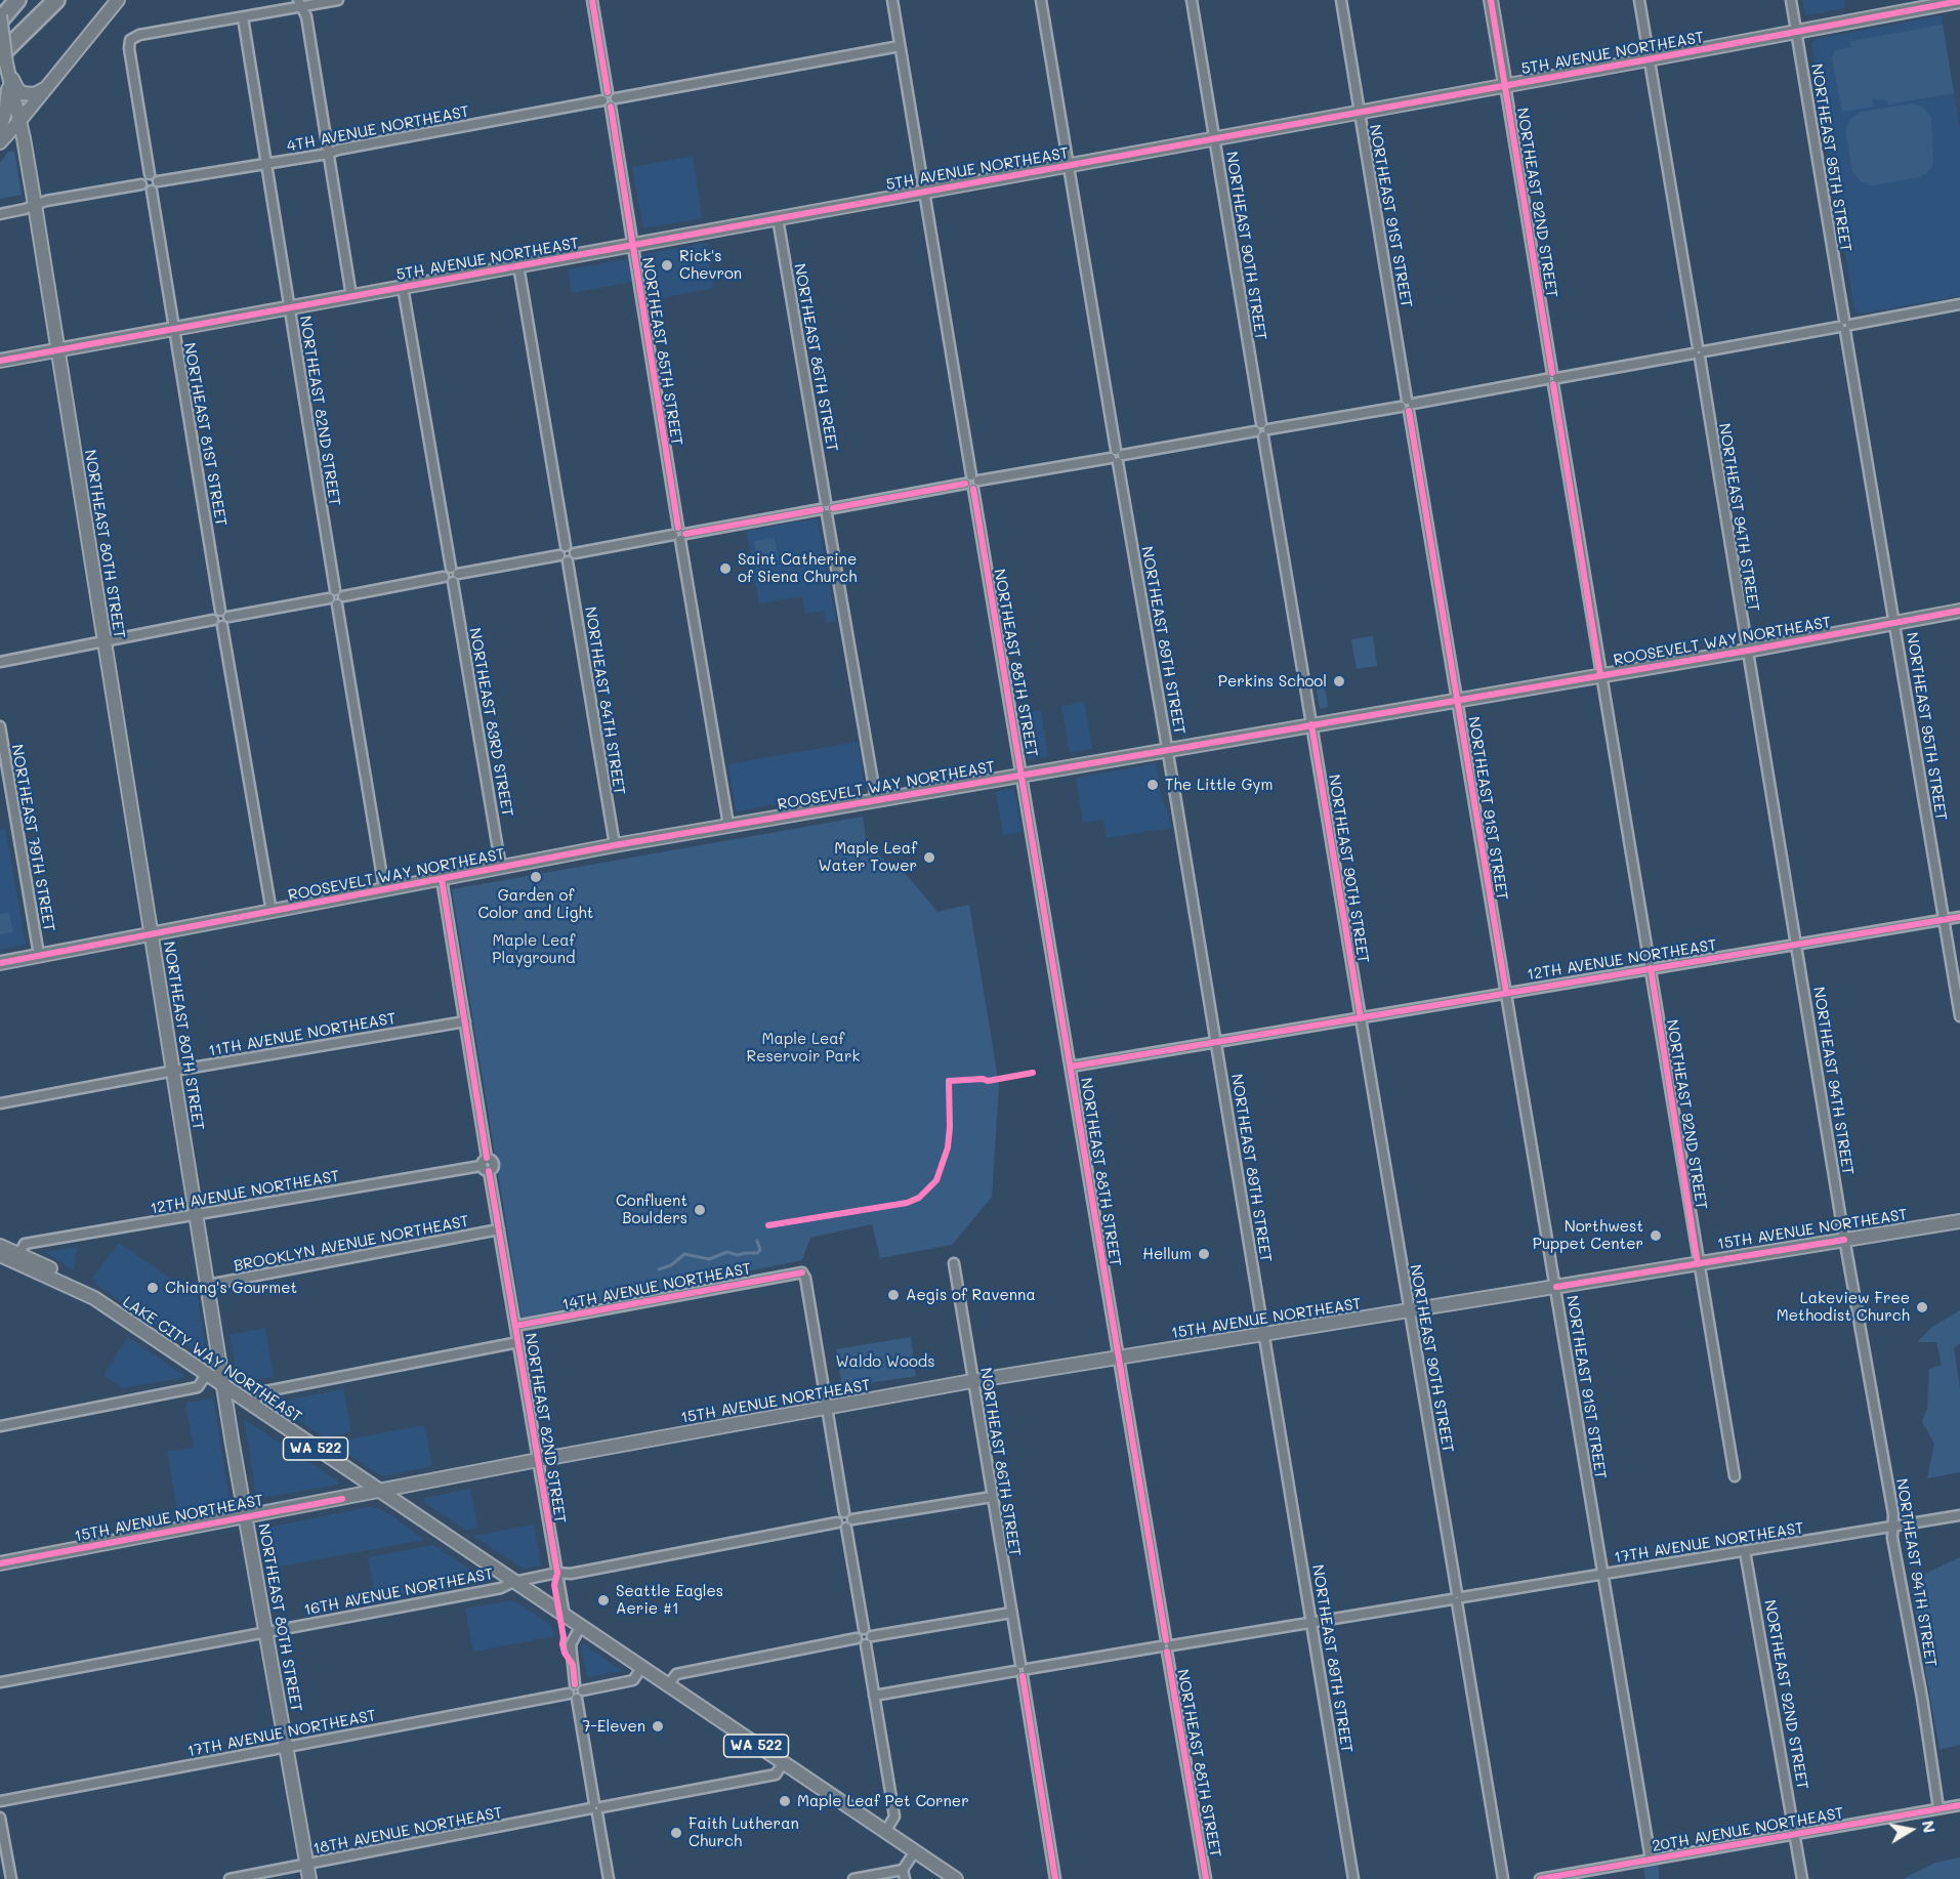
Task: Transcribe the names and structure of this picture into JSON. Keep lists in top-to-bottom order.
{
  "streets": {
    "main road": [
      "5TH AVENUE NORTHEAST",
      "NORTHEAST 92ND STREET",
      "NORTHEAST 80TH STREET",
      "ROOSEVELT WAY NORTHEAST",
      "15TH AVENUE NORTHEAST",
      "LAKE CITY WAY NORTHEAST",
      "WA 522"
    ],
    "street": [
      "4TH AVENUE NORTHEAST",
      "NORTHEAST 95TH STREET",
      "NORTHEAST 91ST STREET",
      "NORTHEAST 90TH STREET",
      "NORTHEAST 85TH STREET",
      "NORTHEAST 86TH STREET",
      "NORTHEAST 82ND STREET",
      "NORTHEAST 81ST STREET",
      "NORTHEAST 94TH STREET",
      "NORTHEAST 89TH STREET",
      "NORTHEAST 88TH STREET",
      "NORTHEAST 84TH STREET",
      "NORTHEAST 83RD STREET",
      "NORTHEAST 79TH STREET",
      "12TH AVENUE NORTHEAST",
      "11TH AVENUE NORTHEAST",
      "BROOKLYN AVENUE NORTHEAST",
      "14TH AVENUE NORTHEAST",
      "17TH AVENUE NORTHEAST",
      "16TH AVENUE NORTHEAST",
      "20TH AVENUE NORTHEAST",
      "18TH AVENUE NORTHEAST"
    ]
  },
  "crossings": [
    ["5TH AVENUE NORTHEAST", "NORTHEAST 95TH STREET"],
    ["5TH AVENUE NORTHEAST", "NORTHEAST 92ND STREET"],
    ["5TH AVENUE NORTHEAST", "NORTHEAST 91ST STREET"],
    ["5TH AVENUE NORTHEAST", "NORTHEAST 90TH STREET"],
    ["5TH AVENUE NORTHEAST", "NORTHEAST 85TH STREET"],
    ["5TH AVENUE NORTHEAST", "NORTHEAST 86TH STREET"],
    ["5TH AVENUE NORTHEAST", "NORTHEAST 82ND STREET"],
    ["5TH AVENUE NORTHEAST", "NORTHEAST 81ST STREET"],
    ["5TH AVENUE NORTHEAST", "NORTHEAST 94TH STREET"],
    ["5TH AVENUE NORTHEAST", "NORTHEAST 80TH STREET"],
    ["5TH AVENUE NORTHEAST", "NORTHEAST 89TH STREET"],
    ["4TH AVENUE NORTHEAST", "NORTHEAST 85TH STREET"],
    ["4TH AVENUE NORTHEAST", "NORTHEAST 82ND STREET"],
    ["4TH AVENUE NORTHEAST", "NORTHEAST 81ST STREET"],
    ["NORTHEAST 95TH STREET", "ROOSEVELT WAY NORTHEAST"],
    ["NORTHEAST 95TH STREET", "12TH AVENUE NORTHEAST"],
    ["NORTHEAST 92ND STREET", "ROOSEVELT WAY NORTHEAST"],
    ["NORTHEAST 92ND STREET", "12TH AVENUE NORTHEAST"],
    ["NORTHEAST 92ND STREET", "15TH AVENUE NORTHEAST"],
    ["NORTHEAST 92ND STREET", "17TH AVENUE NORTHEAST"],
    ["NORTHEAST 92ND STREET", "20TH AVENUE NORTHEAST"],
    ["NORTHEAST 91ST STREET", "ROOSEVELT WAY NORTHEAST"],
    ["NORTHEAST 91ST STREET", "12TH AVENUE NORTHEAST"],
    ["NORTHEAST 91ST STREET", "15TH AVENUE NORTHEAST"],
    ["NORTHEAST 91ST STREET", "17TH AVENUE NORTHEAST"],
    ["NORTHEAST 91ST STREET", "20TH AVENUE NORTHEAST"],
    ["NORTHEAST 90TH STREET", "ROOSEVELT WAY NORTHEAST"],
    ["NORTHEAST 90TH STREET", "12TH AVENUE NORTHEAST"],
    ["NORTHEAST 90TH STREET", "15TH AVENUE NORTHEAST"],
    ["NORTHEAST 90TH STREET", "17TH AVENUE NORTHEAST"],
    ["NORTHEAST 85TH STREET", "ROOSEVELT WAY NORTHEAST"],
    ["NORTHEAST 86TH STREET", "ROOSEVELT WAY NORTHEAST"],
    ["NORTHEAST 86TH STREET", "15TH AVENUE NORTHEAST"],
    ["NORTHEAST 86TH STREET", "17TH AVENUE NORTHEAST"],
    ["NORTHEAST 82ND STREET", "12TH AVENUE NORTHEAST"],
    ["NORTHEAST 82ND STREET", "11TH AVENUE NORTHEAST"],
    ["NORTHEAST 82ND STREET", "15TH AVENUE NORTHEAST"],
    ["NORTHEAST 82ND STREET", "BROOKLYN AVENUE NORTHEAST"],
    ["NORTHEAST 82ND STREET", "14TH AVENUE NORTHEAST"],
    ["NORTHEAST 82ND STREET", "LAKE CITY WAY NORTHEAST"],
    ["NORTHEAST 82ND STREET", "16TH AVENUE NORTHEAST"],
    ["NORTHEAST 94TH STREET", "ROOSEVELT WAY NORTHEAST"],
    ["NORTHEAST 94TH STREET", "12TH AVENUE NORTHEAST"],
    ["NORTHEAST 94TH STREET", "15TH AVENUE NORTHEAST"],
    ["NORTHEAST 94TH STREET", "17TH AVENUE NORTHEAST"],
    ["NORTHEAST 94TH STREET", "20TH AVENUE NORTHEAST"],
    ["NORTHEAST 80TH STREET", "ROOSEVELT WAY NORTHEAST"],
    ["NORTHEAST 80TH STREET", "12TH AVENUE NORTHEAST"],
    ["NORTHEAST 80TH STREET", "11TH AVENUE NORTHEAST"],
    ["NORTHEAST 80TH STREET", "15TH AVENUE NORTHEAST"],
    ["NORTHEAST 80TH STREET", "BROOKLYN AVENUE NORTHEAST"],
    ["NORTHEAST 80TH STREET", "LAKE CITY WAY NORTHEAST"],
    ["NORTHEAST 80TH STREET", "17TH AVENUE NORTHEAST"],
    ["NORTHEAST 80TH STREET", "16TH AVENUE NORTHEAST"],
    ["NORTHEAST 80TH STREET", "18TH AVENUE NORTHEAST"],
    ["NORTHEAST 89TH STREET", "ROOSEVELT WAY NORTHEAST"],
    ["NORTHEAST 89TH STREET", "12TH AVENUE NORTHEAST"],
    ["NORTHEAST 89TH STREET", "15TH AVENUE NORTHEAST"],
    ["NORTHEAST 89TH STREET", "17TH AVENUE NORTHEAST"],
    ["ROOSEVELT WAY NORTHEAST", "NORTHEAST 88TH STREET"],
    ["ROOSEVELT WAY NORTHEAST", "NORTHEAST 84TH STREET"],
    ["ROOSEVELT WAY NORTHEAST", "NORTHEAST 83RD STREET"],
    ["ROOSEVELT WAY NORTHEAST", "NORTHEAST 79TH STREET"],
    ["NORTHEAST 88TH STREET", "12TH AVENUE NORTHEAST"],
    ["NORTHEAST 88TH STREET", "15TH AVENUE NORTHEAST"],
    ["NORTHEAST 88TH STREET", "17TH AVENUE NORTHEAST"],
    ["12TH AVENUE NORTHEAST", "LAKE CITY WAY NORTHEAST"],
    ["15TH AVENUE NORTHEAST", "14TH AVENUE NORTHEAST"],
    ["15TH AVENUE NORTHEAST", "LAKE CITY WAY NORTHEAST"],
    ["LAKE CITY WAY NORTHEAST", "16TH AVENUE NORTHEAST"],
    ["LAKE CITY WAY NORTHEAST", "18TH AVENUE NORTHEAST"]
  ],
  "parks": ["Maple Leaf Playground", "Maple Leaf Reservoir Park", "Waldo Woods"],
  "places": [
    "Rick's Chevron",
    "Saint Catherine of Siena Church",
    "Perkins School",
    "The Little Gym",
    "Maple Leaf Water Tower",
    "Garden of Color and Light",
    "Confluent Boulders",
    "Northwest Puppet Center",
    "Hellum",
    "Chiang's Gourmet",
    "Aegis of Ravenna",
    "Lakeview Free Methodist Church",
    "Seattle Eagles Aerie #1",
    "7-Eleven",
    "Maple Leaf Pet Corner",
    "Faith Lutheran Church"
  ],
  "north": "right"
}
